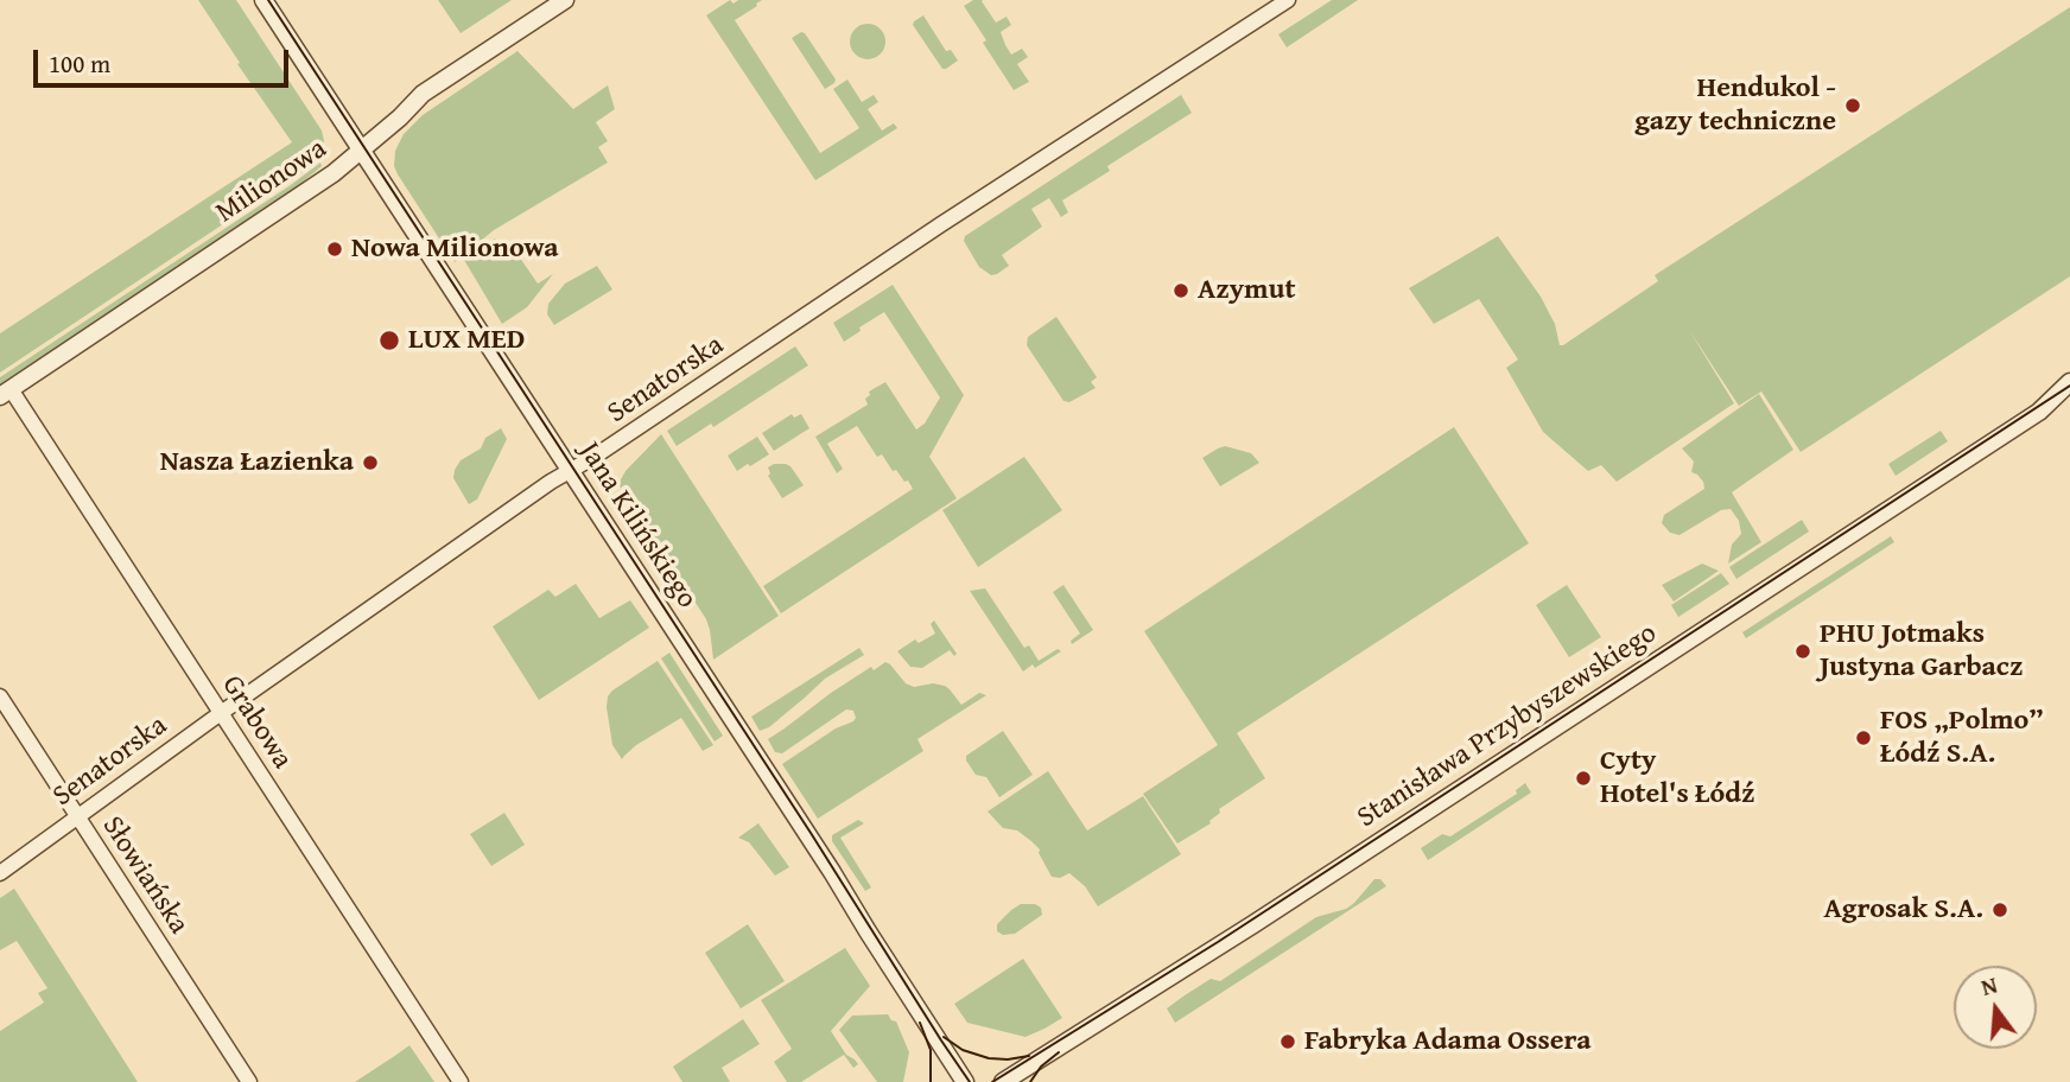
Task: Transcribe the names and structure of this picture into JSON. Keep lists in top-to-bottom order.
{
  "streets": {
    "street": [
      "Milionowa",
      "Senatorska",
      "Jana Kilińskiego",
      "Grabowa",
      "Stanisława Przybyszewskiego",
      "Słowiańska"
    ]
  },
  "crossings": [
    ["Milionowa", "Jana Kilińskiego"],
    ["Milionowa", "Grabowa"],
    ["Senatorska", "Jana Kilińskiego"],
    ["Senatorska", "Grabowa"],
    ["Senatorska", "Słowiańska"]
  ],
  "places": [
    "Hendukol - gazy techniczne",
    "Nowa Milionowa",
    "Azymut",
    "LUX MED",
    "Nasza Łazienka",
    "PHU Jotmaks Justyna Garbacz",
    "FOS „Polmo” Łódź S.A.",
    "Cyty Hotel's Łódź",
    "Agrosak S.A.",
    "Fabryka Adama Ossera"
  ],
  "scale_bar": "100 m",
  "north": "top"
}
